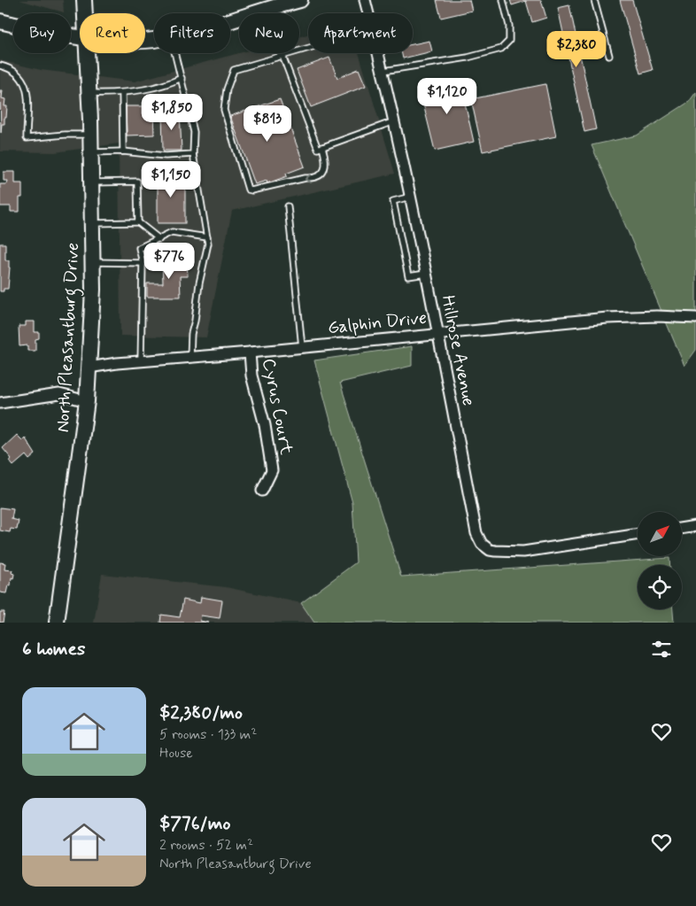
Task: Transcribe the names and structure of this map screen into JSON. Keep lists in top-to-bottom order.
{
  "streets": {
    "main road": ["North Pleasantburg Drive"],
    "street": ["Galphin Drive", "Hillrose Avenue", "Cyrus Court"]
  },
  "crossings": [
    ["Galphin Drive", "North Pleasantburg Drive"],
    ["Galphin Drive", "Hillrose Avenue"],
    ["Galphin Drive", "Cyrus Court"]
  ],
  "north": "top right",
  "page": {
    "chip": [
      "Buy",
      "Rent",
      "Filters",
      "New",
      "Apartment"
    ],
    "price": [
      "$2,380",
      "$1,120",
      "$1,850",
      "$813",
      "$1,150",
      "$776"
    ],
    "heading": "6 homes",
    "list": [
      {
        "name": "$2,380/mo",
        "note": "5 rooms · 133 m² · House"
      },
      {
        "name": "$776/mo",
        "note": "2 rooms · 52 m² · North Pleasantburg Drive"
      }
    ]
  }
}
